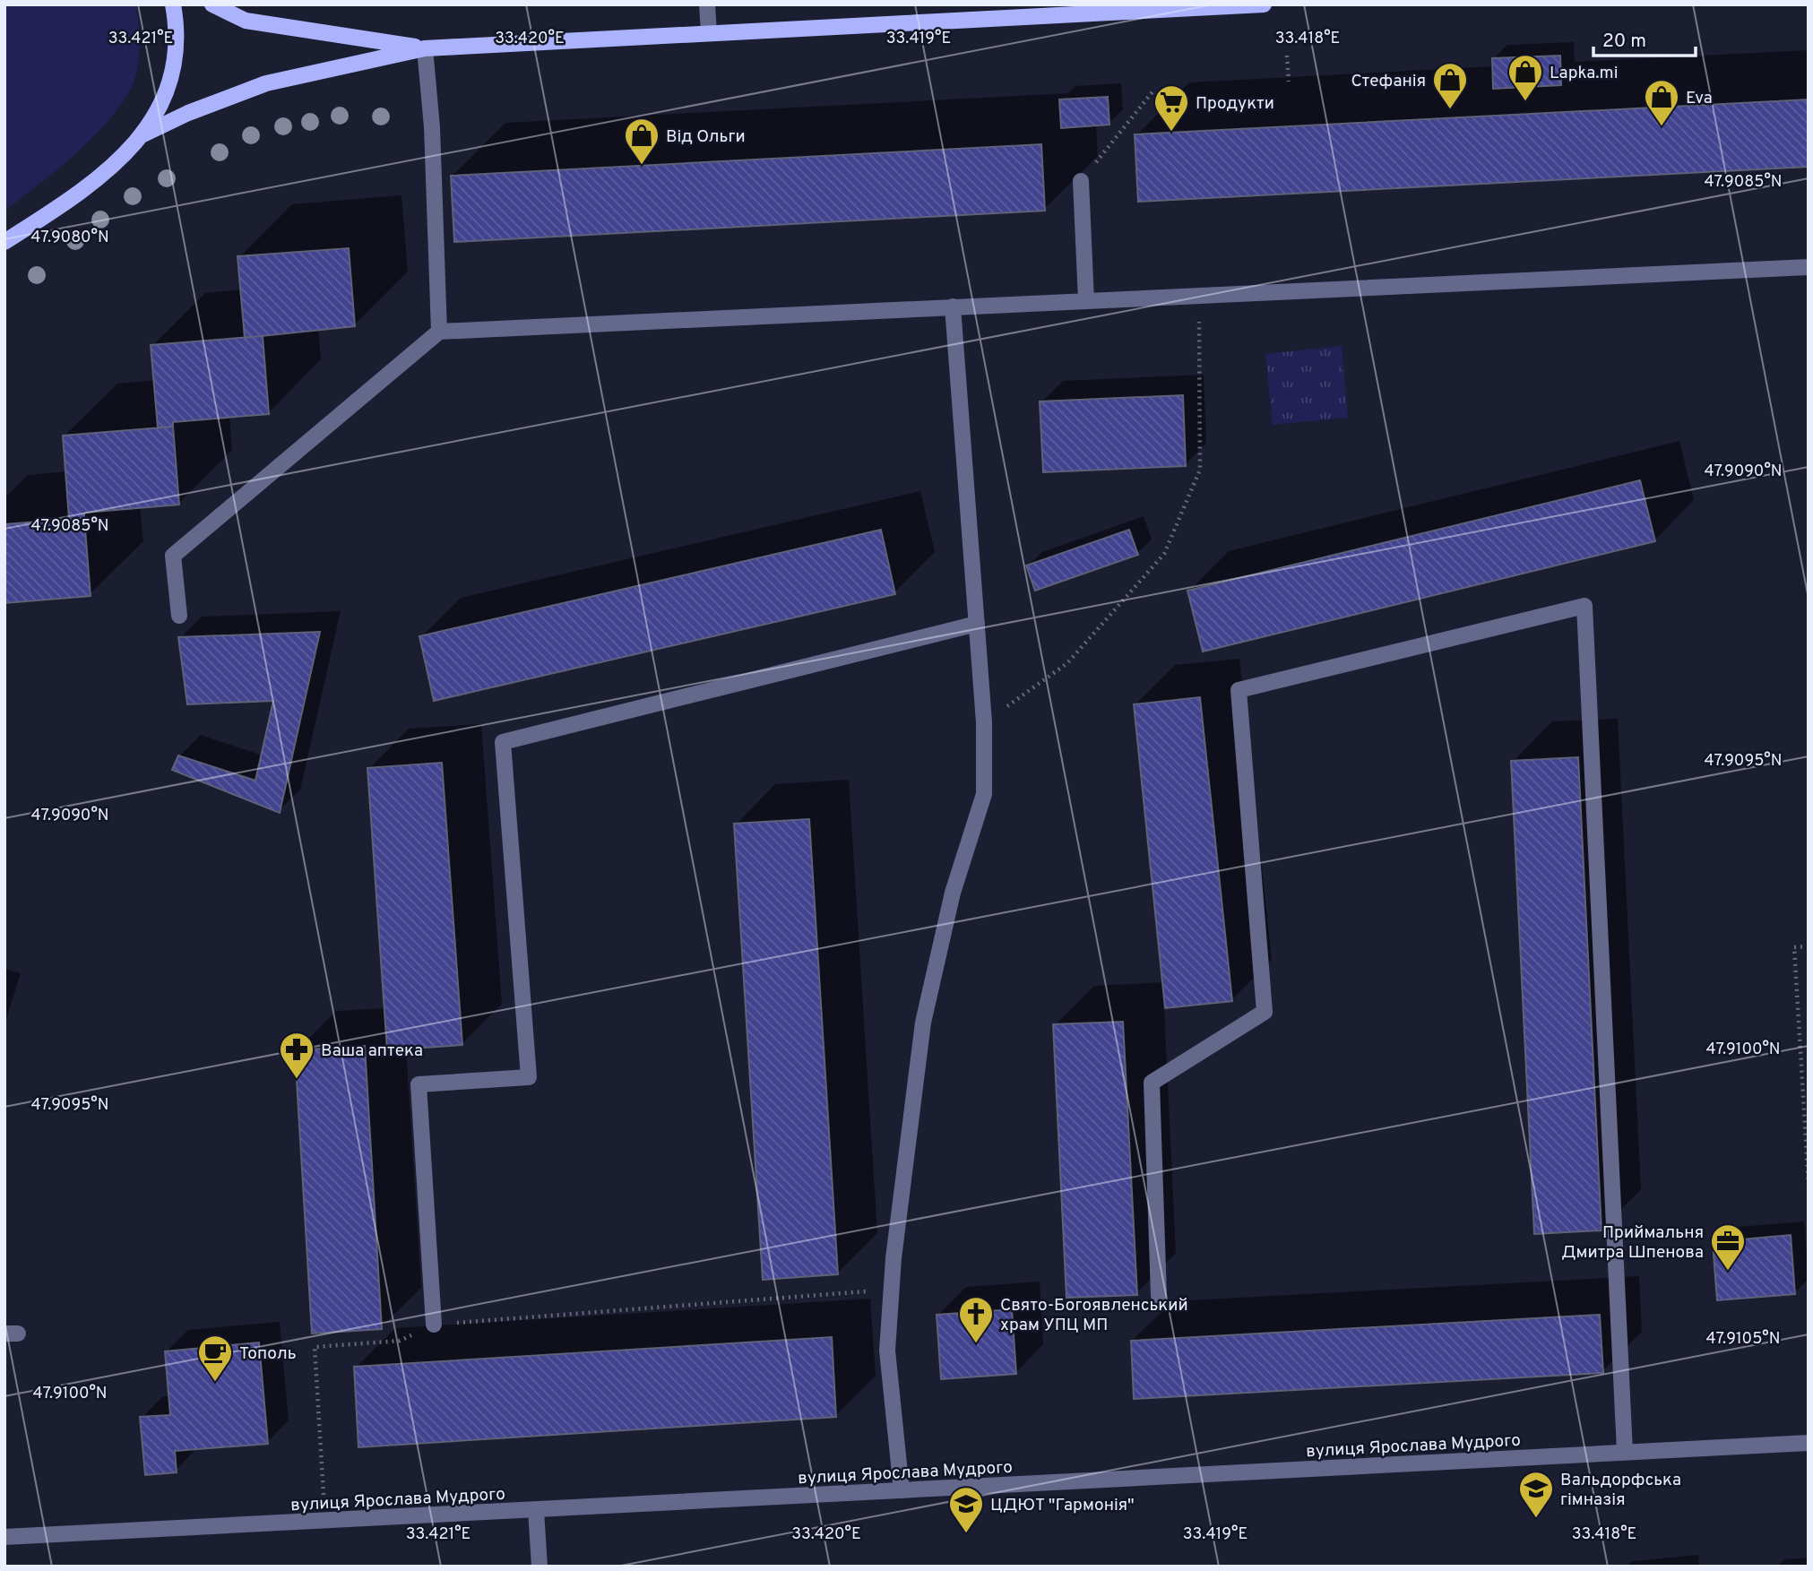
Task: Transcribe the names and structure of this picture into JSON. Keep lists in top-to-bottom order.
{
  "streets": {
    "street": ["вулиця Ярослава Мудрого"]
  },
  "places": {
    "shop": [
      "Lapka.mi",
      "Стефанія",
      "Eva",
      "Від Ольги"
    ],
    "supermarket": ["Продукти"],
    "pharmacy": ["Ваша аптека"],
    "office": ["Приймальня Дмитра Шпенова"],
    "church": ["Свято-Богоявленський храм УПЦ МП"],
    "cafe": ["Тополь"],
    "school or university": ["Вальдорфська гімназія", "ЦДЮТ \"Гармонія\""]
  },
  "scale_bar": "20 m",
  "coordinates": [
    "33.421°E",
    "33.420°E",
    "33.419°E",
    "33.418°E",
    "47.9085°N",
    "47.9080°N",
    "47.9090°N",
    "47.9095°N",
    "47.9100°N",
    "47.9105°N"
  ]
}
